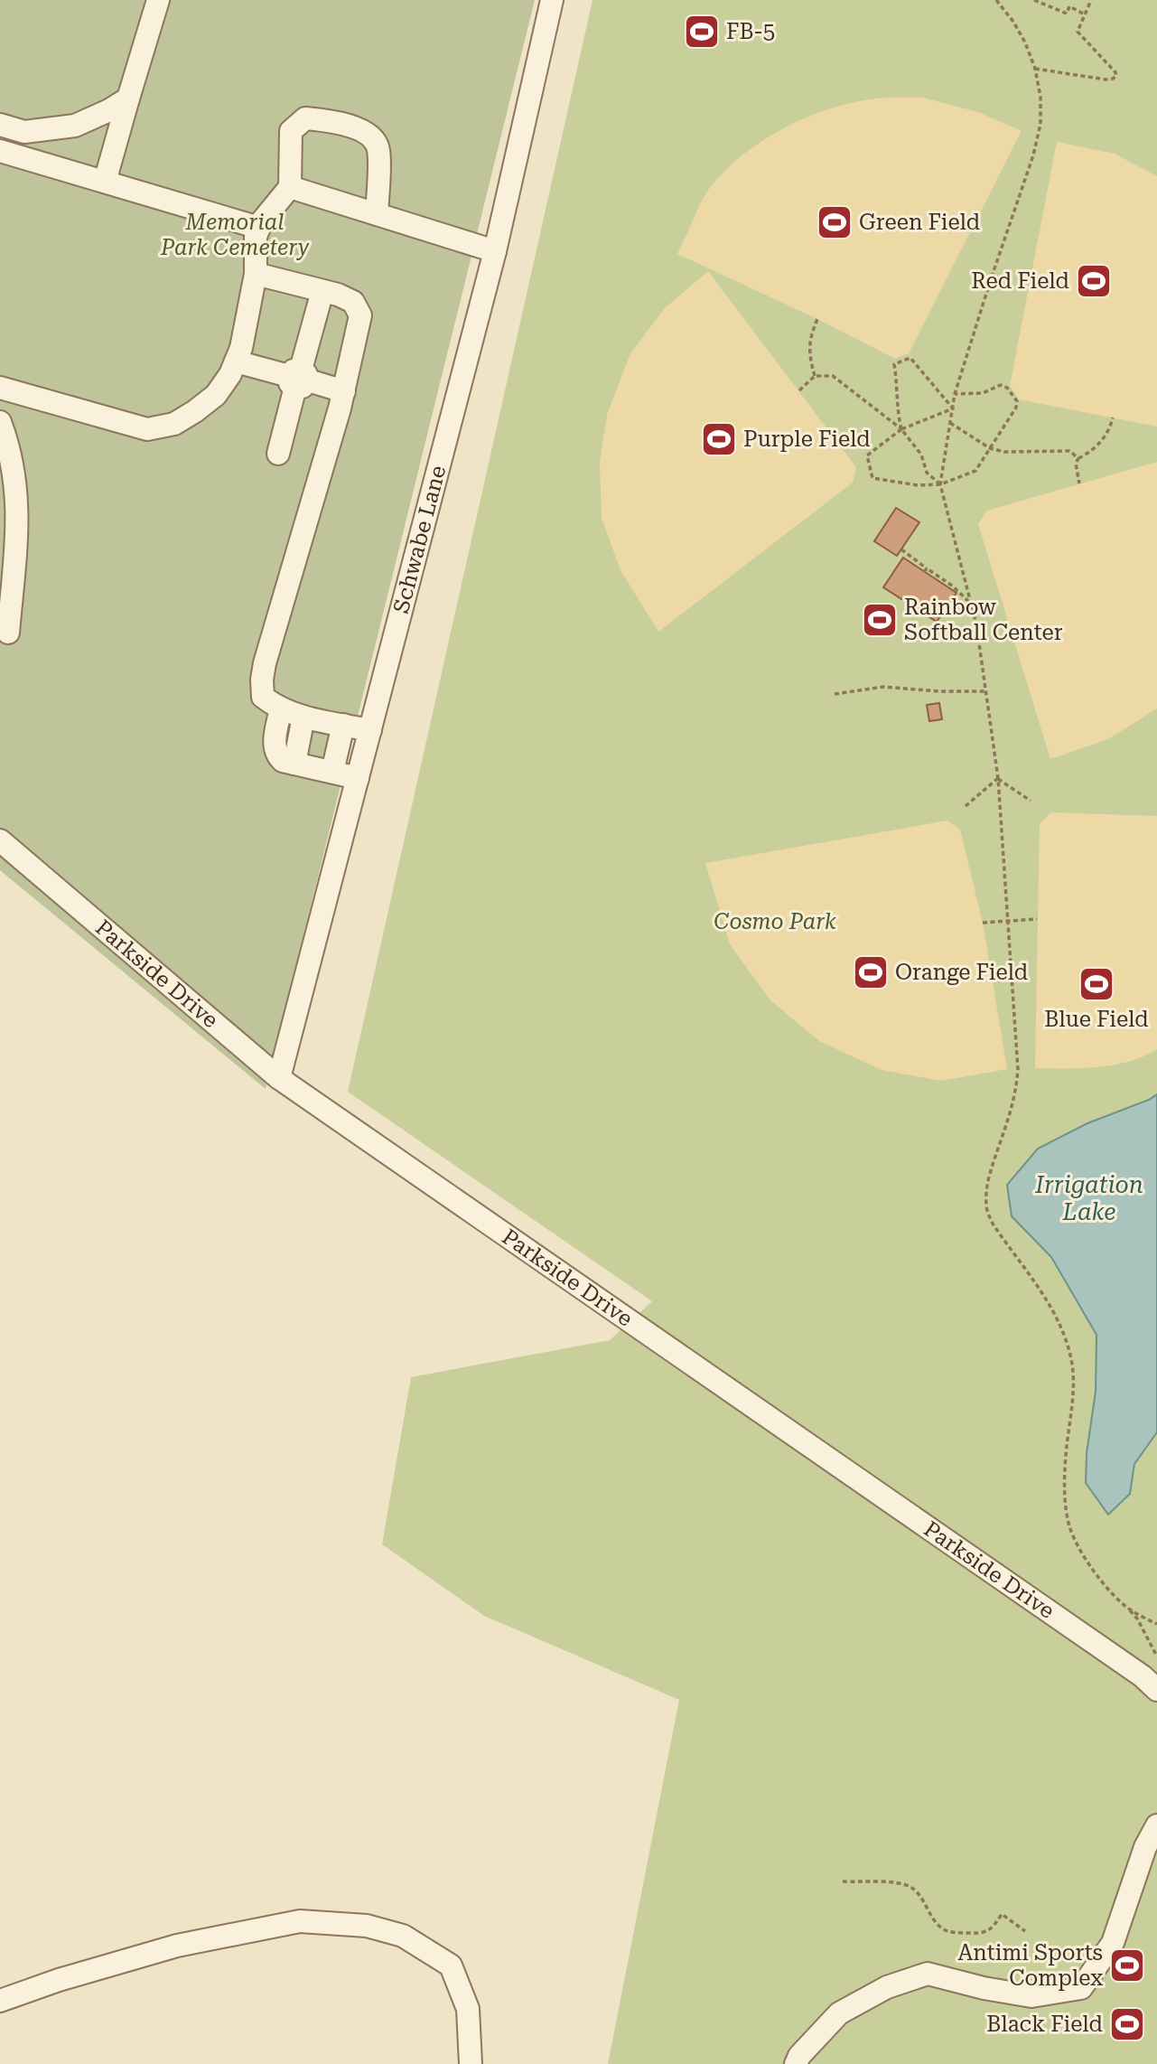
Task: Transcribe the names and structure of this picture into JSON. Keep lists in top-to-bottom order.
{
  "streets": {
    "street": ["Schwabe Lane", "Parkside Drive"]
  },
  "crossings": [
    ["Schwabe Lane", "Parkside Drive"]
  ],
  "water": ["Irrigation Lake"],
  "parks": ["Memorial Park Cemetery", "Cosmo Park"],
  "places": {
    "sports": [
      "FB-5",
      "Green Field",
      "Red Field",
      "Purple Field",
      "Rainbow Softball Center",
      "Orange Field",
      "Blue Field",
      "Antimi Sports Complex",
      "Black Field"
    ]
  }
}
